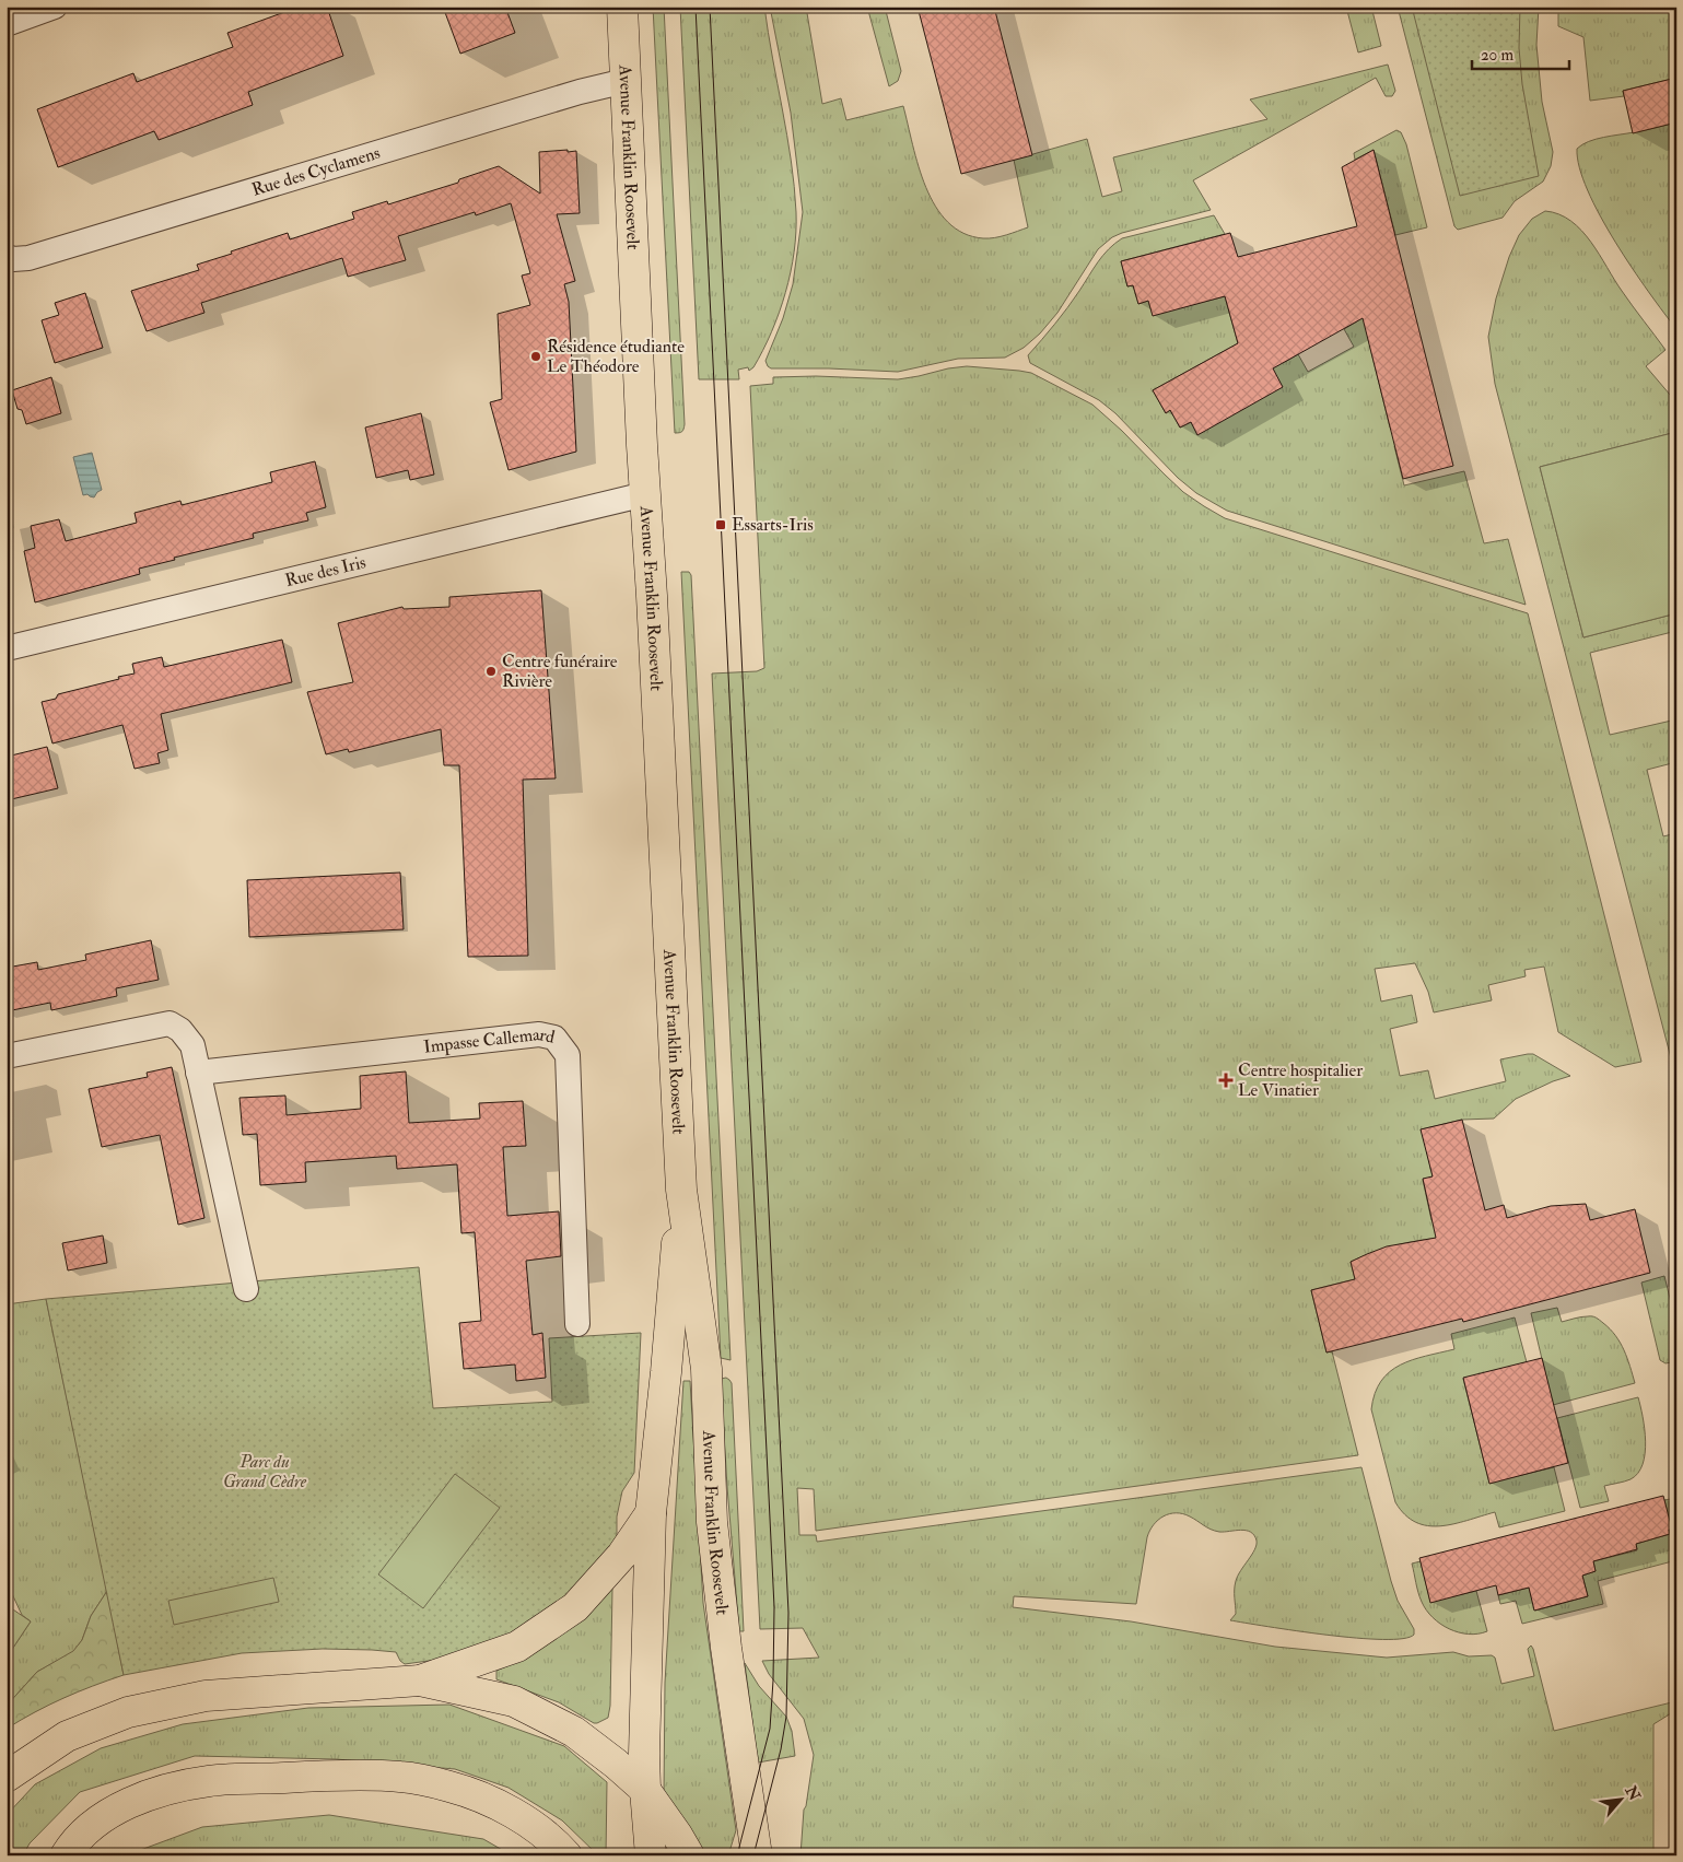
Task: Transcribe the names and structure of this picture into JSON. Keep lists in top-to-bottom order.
{
  "streets": {
    "main road": ["Avenue Franklin Roosevelt"],
    "street": ["Rue des Cyclamens", "Rue des Iris", "Impasse Callemard"]
  },
  "crossings": [
    ["Avenue Franklin Roosevelt", "Rue des Cyclamens"],
    ["Avenue Franklin Roosevelt", "Rue des Iris"]
  ],
  "parks": ["Parc du Grand Cèdre"],
  "places": {
    "other": ["Résidence étudiante Le Théodore", "Centre funéraire Rivière"],
    "transit": ["Essarts-Iris"],
    "health": ["Centre hospitalier Le Vinatier"]
  },
  "scale_bar": "20 m",
  "north": "top right"
}
